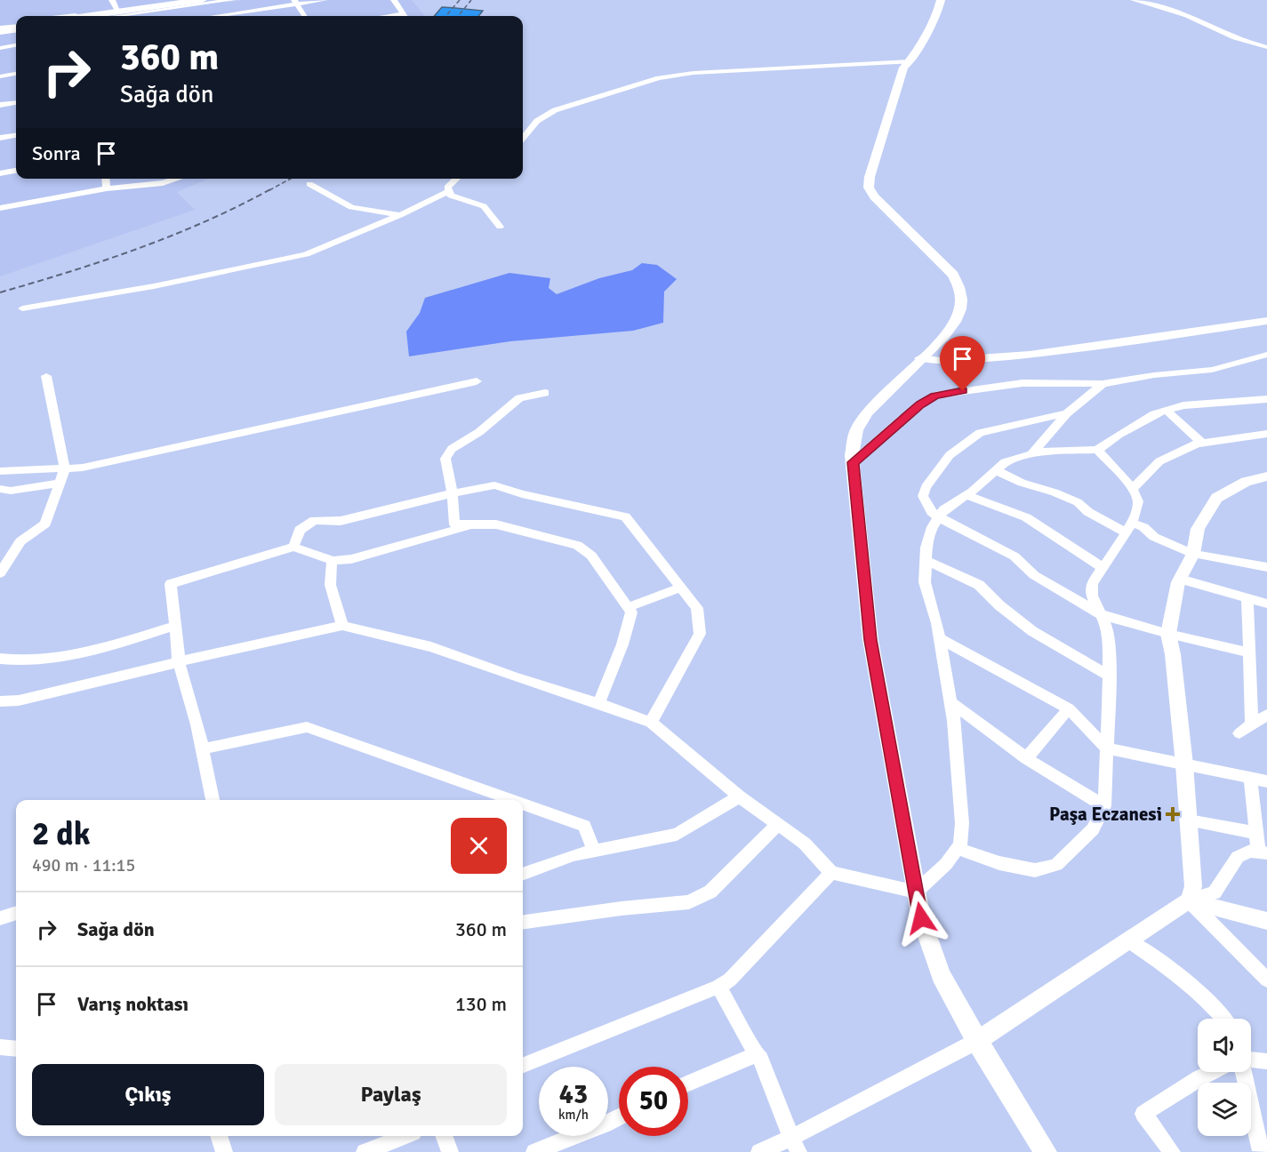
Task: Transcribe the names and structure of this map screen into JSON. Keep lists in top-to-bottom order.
{
  "places": {
    "health": ["Paşa Eczanesi"]
  },
  "page": {
    "turn": ["360 m", "Sağa dön"],
    "then": "Sonra",
    "heading": ["2 dk", "490 m · 11:15"],
    "list": [
      {
        "name": "Sağa dön",
        "value": "360 m"
      },
      {
        "name": "Varış noktası",
        "value": "130 m"
      }
    ],
    "buttons": ["Çıkış", "Paylaş"],
    "speed": "43 km/h",
    "limit": "50"
  }
}
